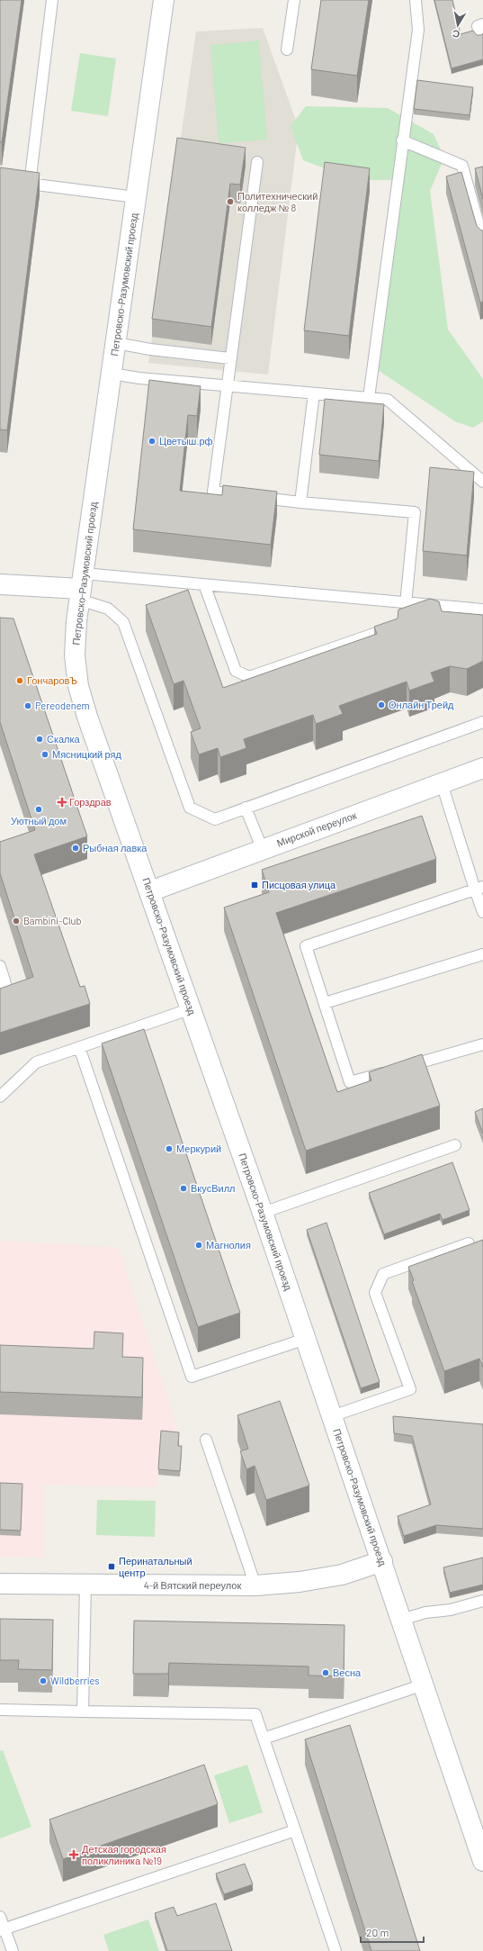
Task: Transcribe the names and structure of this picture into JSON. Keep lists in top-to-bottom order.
{
  "streets": {
    "street": ["Петровско-Разумовский проезд", "Мирской переулок", "4-й Вятский переулок"]
  },
  "crossings": [
    ["Петровско-Разумовский проезд", "Мирской переулок"],
    ["Петровско-Разумовский проезд", "4-й Вятский переулок"]
  ],
  "places": {
    "other": [
      "Политехнический колледж № 8",
      "Цветыш.рф",
      "ГончаровЪ",
      "Онлайн Трейд",
      "Pereodenem",
      "Скалка",
      "Мясницкий ряд",
      "Уютный дом",
      "Рыбная лавка",
      "Bambini-Club",
      "Меркурий",
      "ВкусВилл",
      "Магнолия",
      "Весна",
      "Wildberries"
    ],
    "health": ["Горздрав", "Детская городская поликлиника №19"],
    "transit": ["Писцовая улица", "Перинатальный центр"]
  },
  "scale_bar": "20 m",
  "north": "bottom"
}
